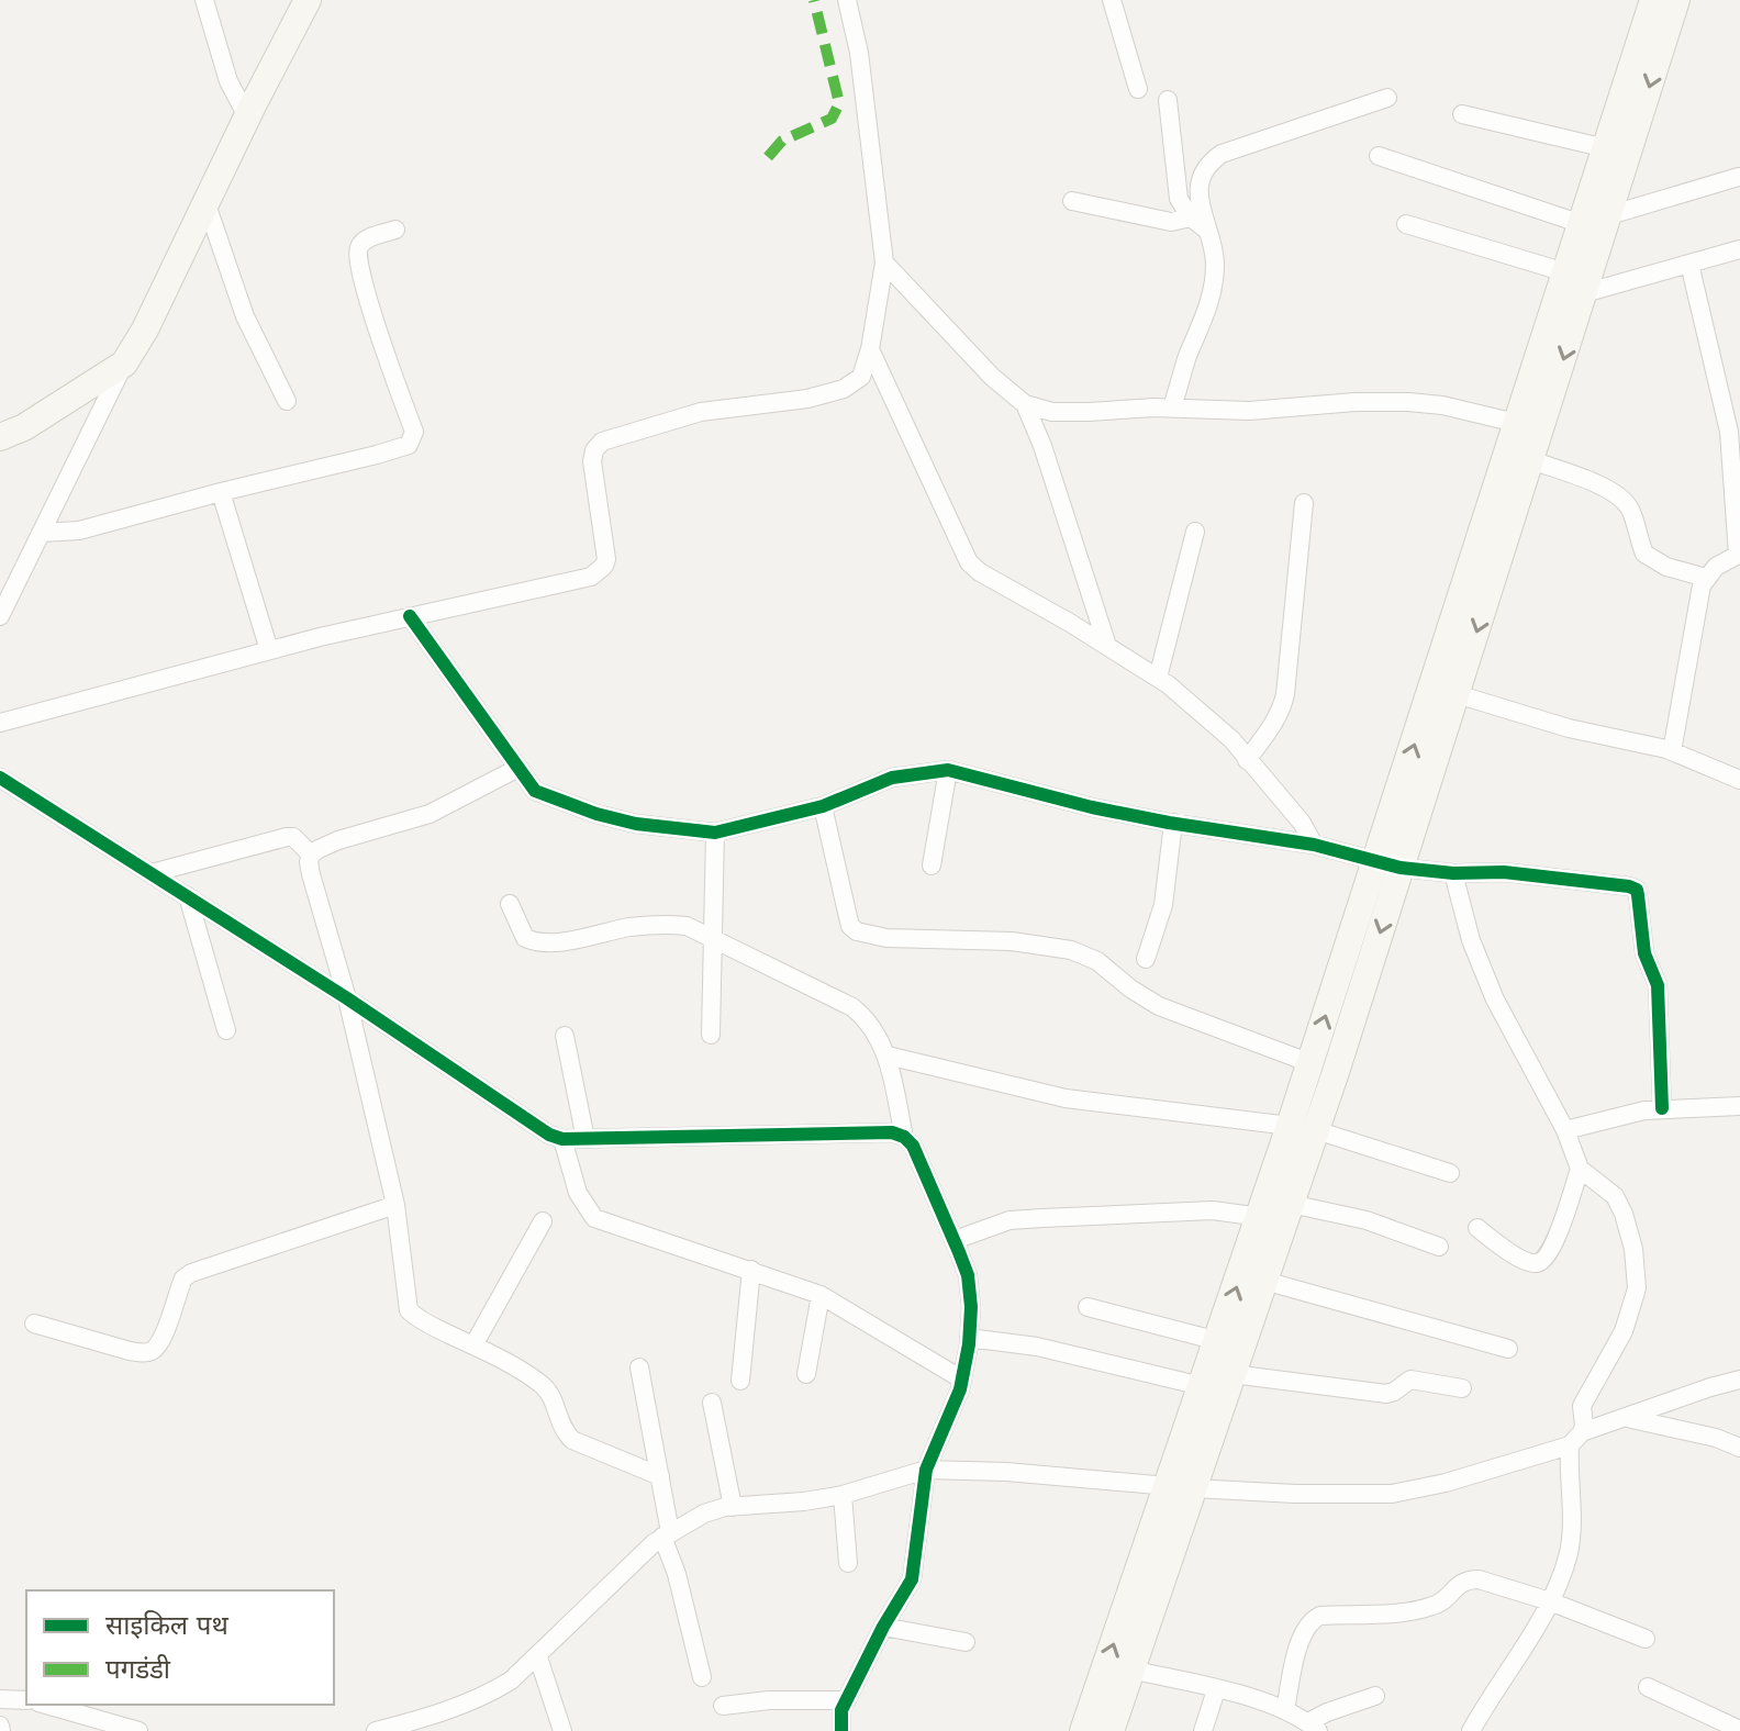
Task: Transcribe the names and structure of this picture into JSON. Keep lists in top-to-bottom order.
{
  "legend": ["साइकिल पथ", "पगडंडी"]
}
